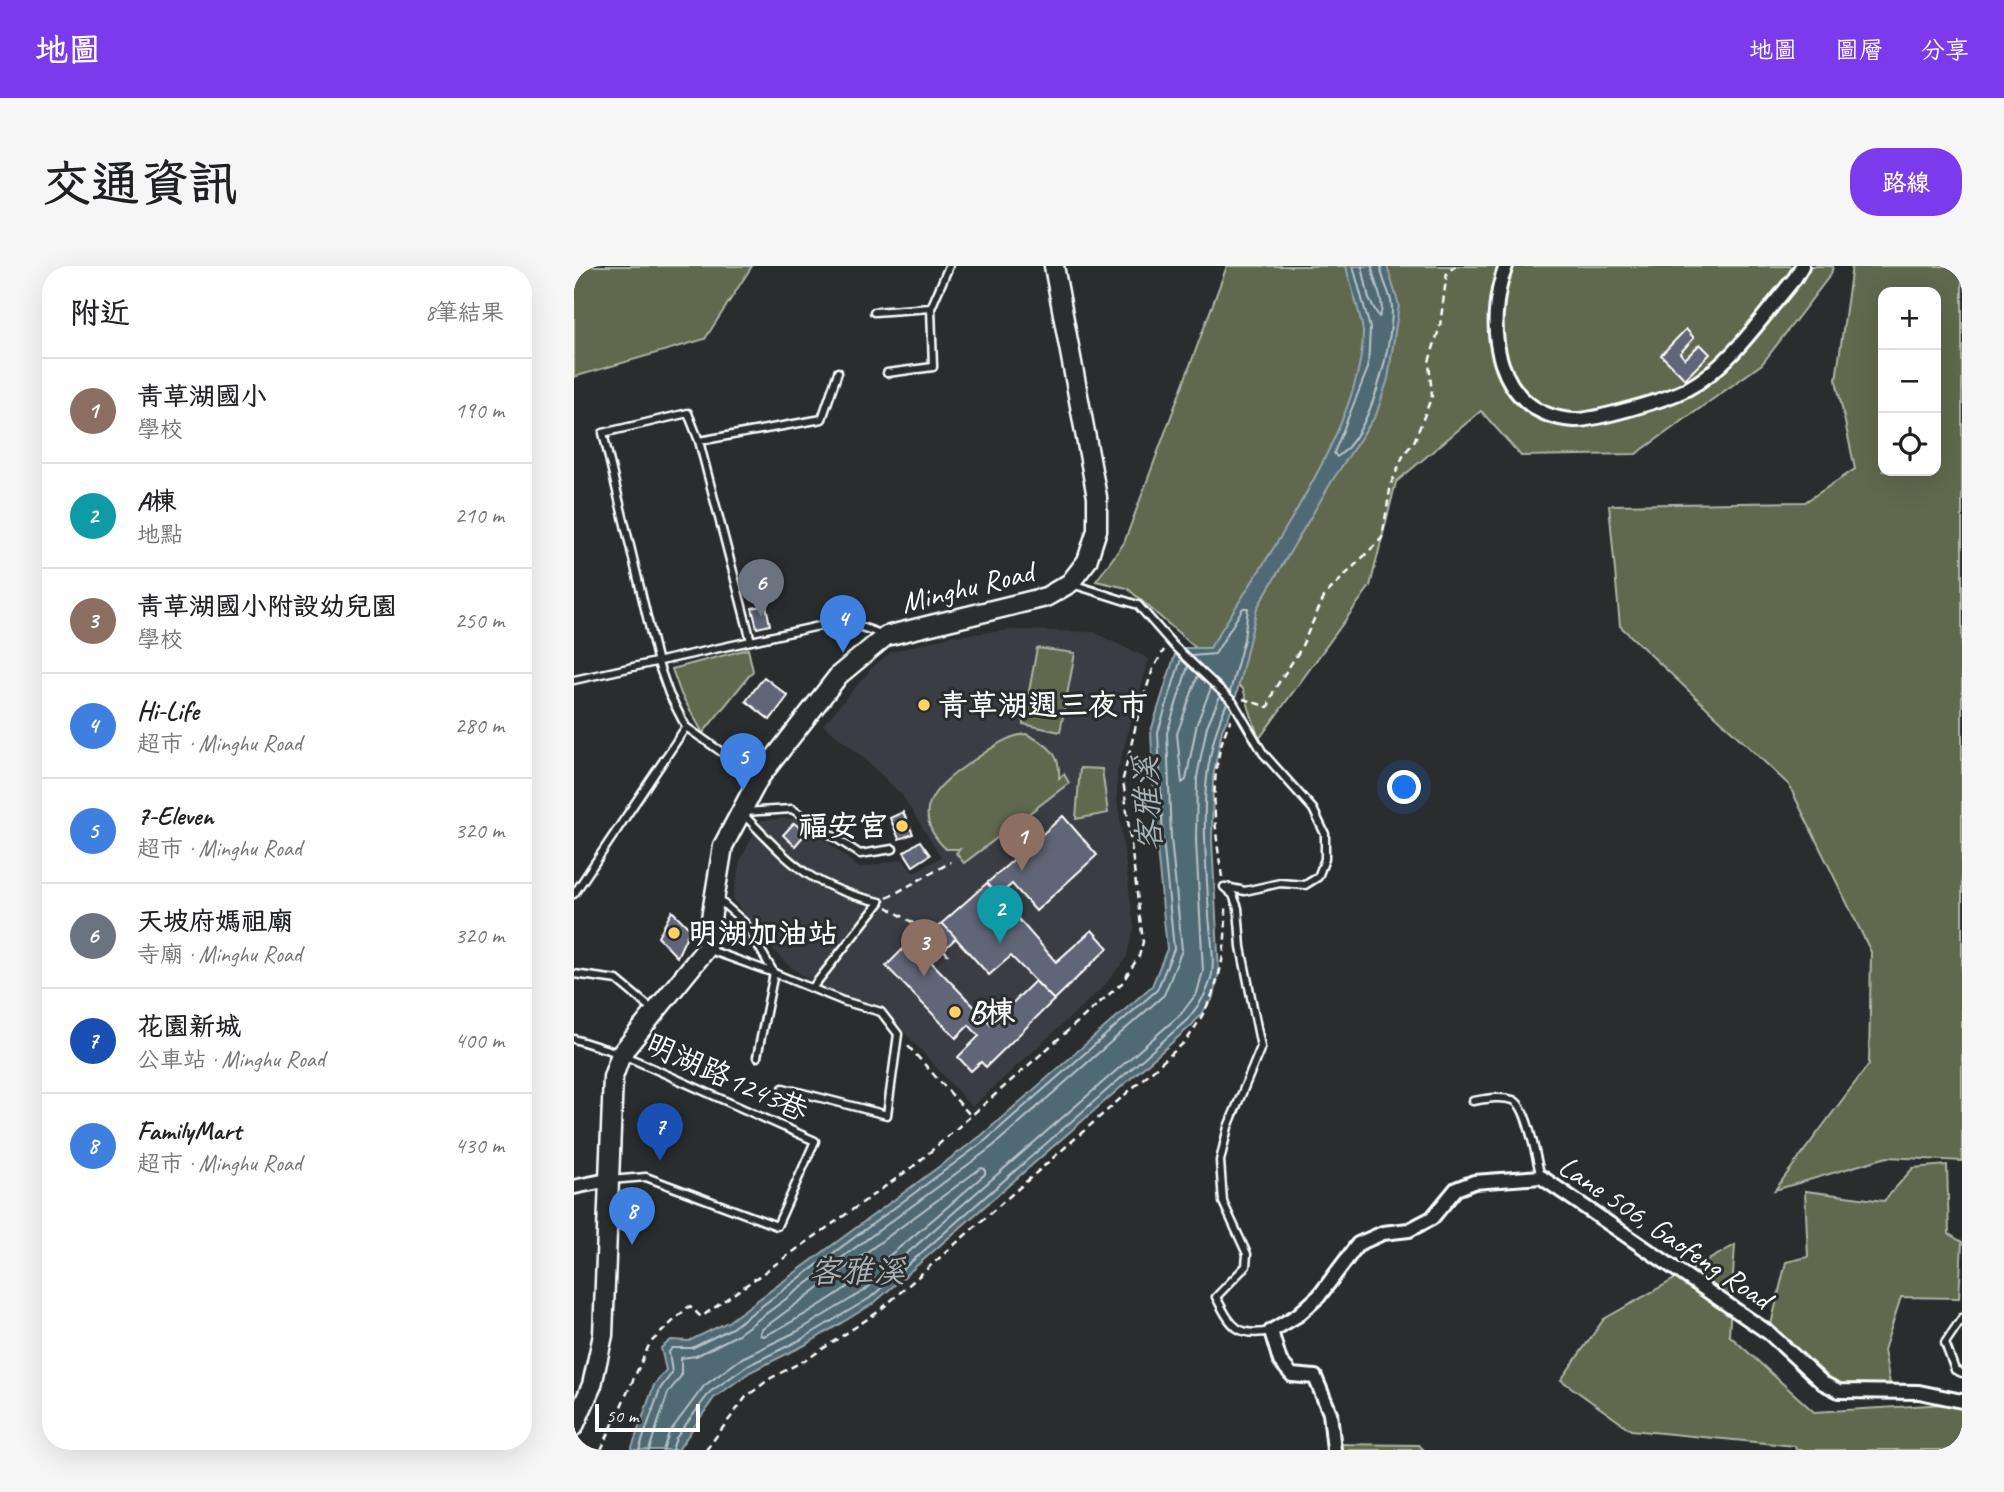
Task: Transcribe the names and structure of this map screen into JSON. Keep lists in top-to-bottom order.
{
  "streets": {
    "street": ["Minghu Road", "Lane 506, Gaofeng Road"],
    "lane": ["明湖路1243巷"]
  },
  "water": ["客雅溪"],
  "places": [
    "青草湖週三夜市",
    "福安宮",
    "明湖加油站",
    "B棟"
  ],
  "scale_bar": "50 m",
  "page": {
    "header": "地圖",
    "nav": ["地圖", "圖層", "分享"],
    "buttons": "路線",
    "title": "交通資訊",
    "heading": ["附近", "8筆結果"],
    "map_buttons": ["+", "−"],
    "list": [
      {
        "mark": "1",
        "name": "青草湖國小",
        "note": "學校",
        "value": "190 m"
      },
      {
        "mark": "2",
        "name": "A棟",
        "note": "地點",
        "value": "210 m"
      },
      {
        "mark": "3",
        "name": "青草湖國小附設幼兒園",
        "note": "學校",
        "value": "250 m"
      },
      {
        "mark": "4",
        "name": "Hi-Life",
        "note": "超市 · Minghu Road",
        "value": "280 m"
      },
      {
        "mark": "5",
        "name": "7-Eleven",
        "note": "超市 · Minghu Road",
        "value": "320 m"
      },
      {
        "mark": "6",
        "name": "天坡府媽祖廟",
        "note": "寺廟 · Minghu Road",
        "value": "320 m"
      },
      {
        "mark": "7",
        "name": "花園新城",
        "note": "公車站 · Minghu Road",
        "value": "400 m"
      },
      {
        "mark": "8",
        "name": "FamilyMart",
        "note": "超市 · Minghu Road",
        "value": "430 m"
      }
    ],
    "pins": [
      "6",
      "4",
      "5",
      "1",
      "2",
      "3",
      "7",
      "8"
    ],
    "scale": "50 m"
  }
}
